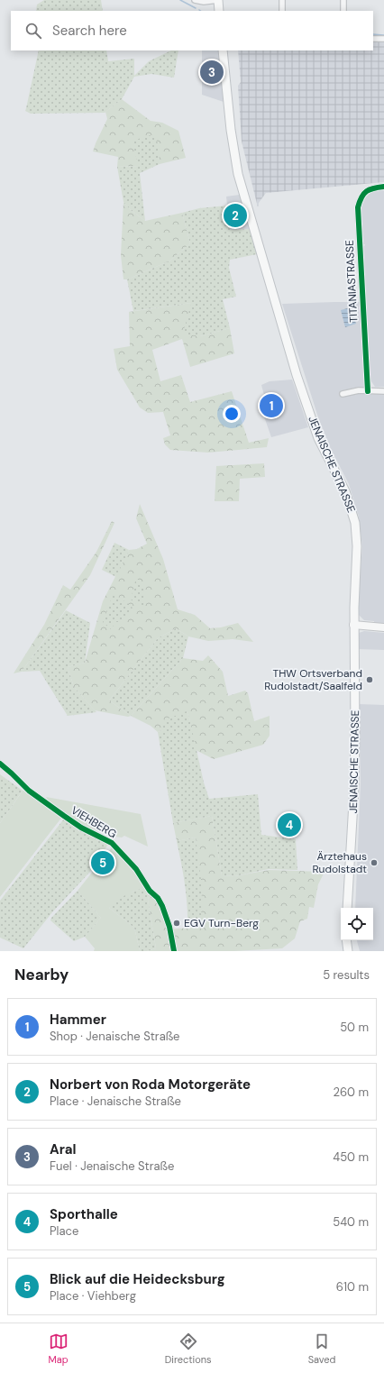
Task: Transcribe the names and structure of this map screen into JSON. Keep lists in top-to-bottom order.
{
  "streets": {
    "main road": ["JENAISCHE STRASSE"],
    "street": ["TITANIASTRASSE", "VIEHBERG"]
  },
  "places": ["THW Ortsverband Rudolstadt/Saalfeld", "Ärztehaus Rudolstadt", "EGV Turn-Berg"],
  "page": {
    "search": "Search here",
    "pins": [
      "3",
      "2",
      "1",
      "4",
      "5"
    ],
    "heading": ["Nearby", "5 results"],
    "list": [
      {
        "mark": "1",
        "name": "Hammer",
        "note": "Shop · Jenaische Straße",
        "value": "50 m"
      },
      {
        "mark": "2",
        "name": "Norbert von Roda Motorgeräte",
        "note": "Place · Jenaische Straße",
        "value": "260 m"
      },
      {
        "mark": "3",
        "name": "Aral",
        "note": "Fuel · Jenaische Straße",
        "value": "450 m"
      },
      {
        "mark": "4",
        "name": "Sporthalle",
        "note": "Place",
        "value": "540 m"
      },
      {
        "mark": "5",
        "name": "Blick auf die Heidecksburg",
        "note": "Place · Viehberg",
        "value": "610 m"
      }
    ],
    "nav": ["Map", "Directions", "Saved"]
  }
}
